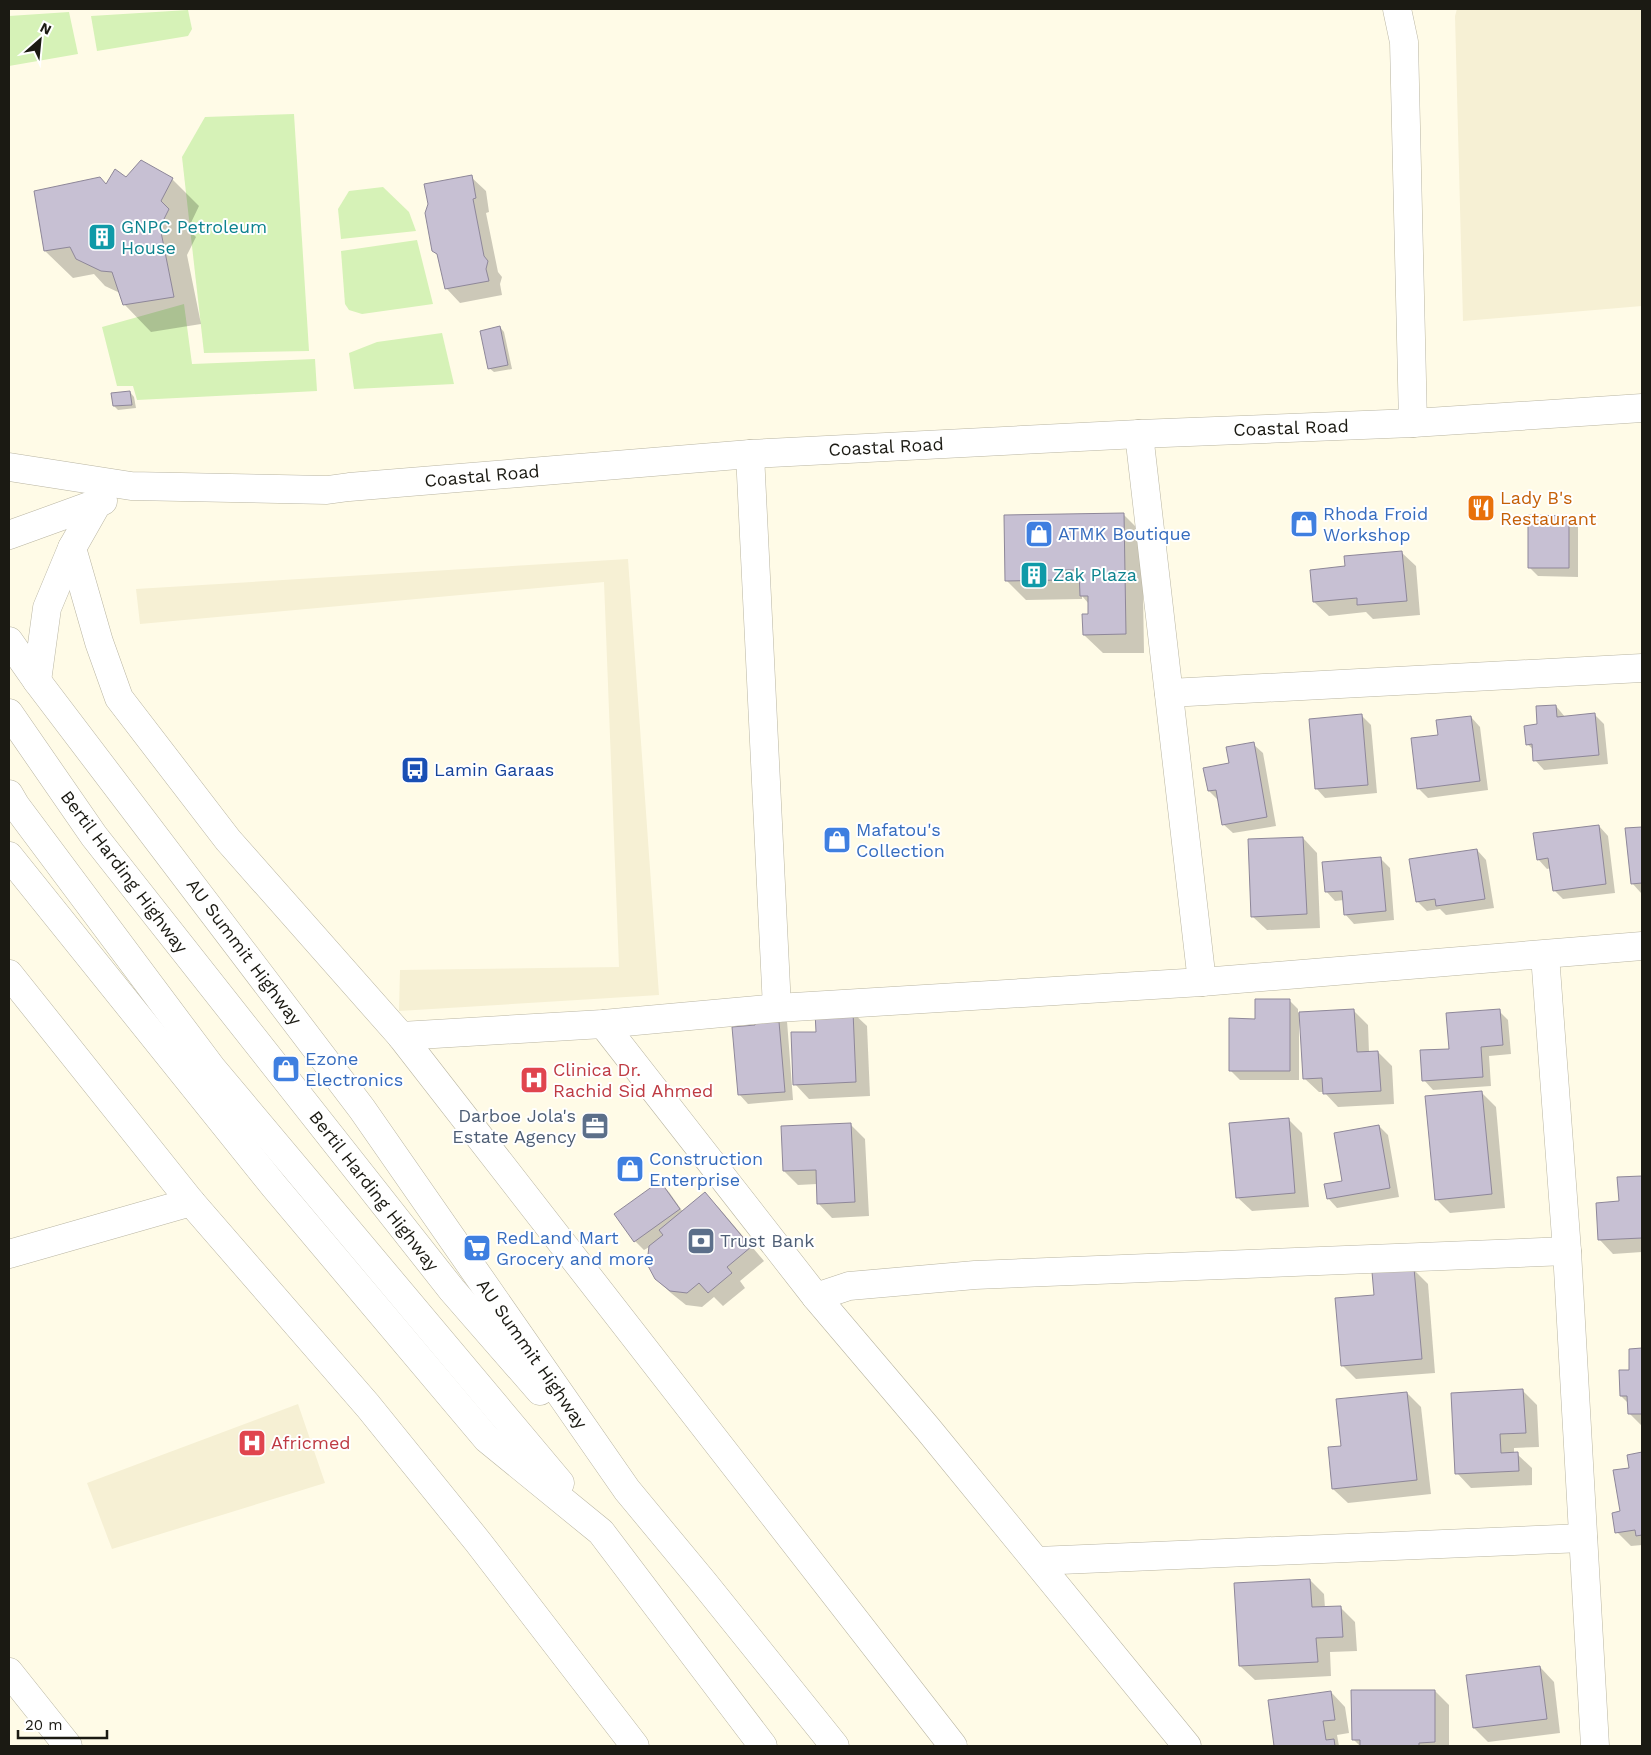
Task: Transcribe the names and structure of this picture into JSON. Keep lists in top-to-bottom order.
{
  "streets": {
    "street": ["Coastal Road", "Bertil Harding Highway", "AU Summit Highway"]
  },
  "crossings": [
    ["Bertil Harding Highway", "AU Summit Highway"]
  ],
  "places": {
    "building": ["GNPC Petroleum House", "Zak Plaza"],
    "restaurant": ["Lady B's Restaurant"],
    "shop": [
      "Rhoda Froid Workshop",
      "ATMK Boutique",
      "Mafatou's Collection",
      "Ezone Electronics",
      "Construction Enterprise"
    ],
    "bus stop": ["Lamin Garaas"],
    "hospital": ["Clinica Dr. Rachid Sid Ahmed", "Africmed"],
    "office": ["Darboe Jola's Estate Agency"],
    "bank": ["Trust Bank"],
    "supermarket": ["RedLand Mart Grocery and more"]
  },
  "scale_bar": "20 m",
  "north": "top right"
}
